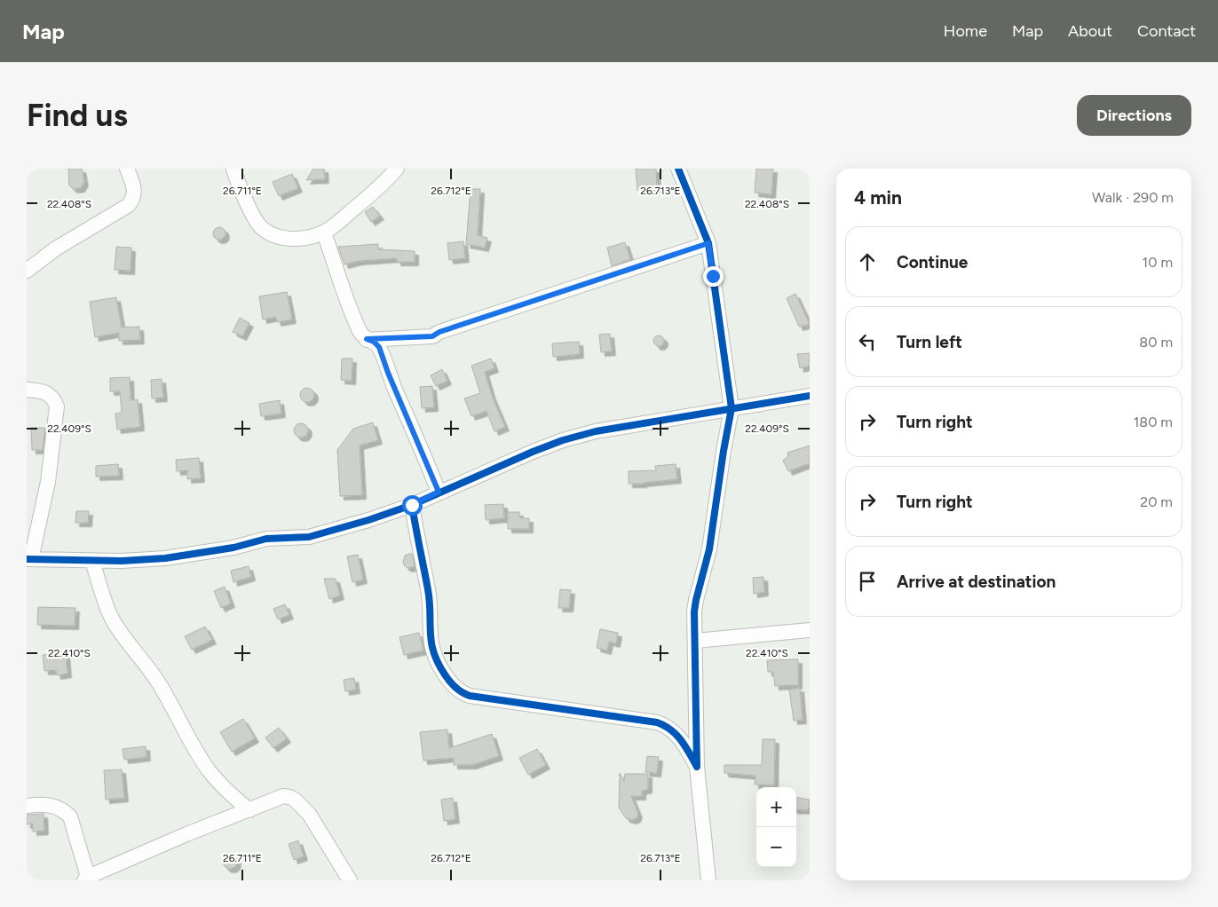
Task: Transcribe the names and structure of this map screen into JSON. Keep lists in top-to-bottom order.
{
  "page": {
    "header": "Map",
    "nav": [
      "Home",
      "Map",
      "About",
      "Contact"
    ],
    "buttons": "Directions",
    "title": "Find us",
    "heading": ["4 min", "Walk · 290 m"],
    "list": [
      ["Continue", "10 m"],
      ["Turn left", "80 m"],
      ["Turn right", "180 m"],
      ["Turn right", "20 m"],
      "Arrive at destination"
    ],
    "map_buttons": ["+", "−"]
  },
  "coordinates": [
    "26.711°E",
    "26.712°E",
    "26.713°E",
    "22.408°S",
    "22.409°S",
    "22.410°S"
  ]
}
